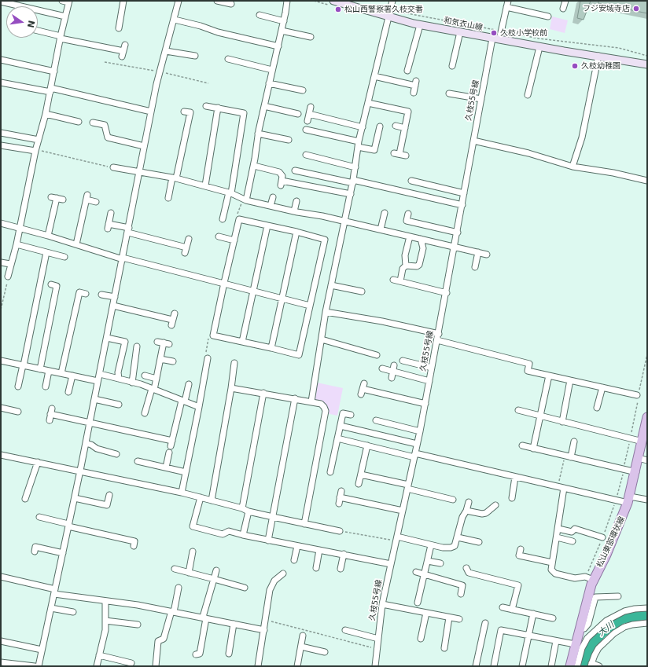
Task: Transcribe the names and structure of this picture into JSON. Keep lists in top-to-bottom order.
{
  "streets": {
    "main road": ["和気衣山線", "松山東部環状線"],
    "street": ["久枝55号線"]
  },
  "crossings": [
    ["和気衣山線", "久枝55号線"]
  ],
  "water": ["大川"],
  "places": [
    "フジ安城寺店",
    "松山西警察署久枝交番",
    "久枝小学校前",
    "久枝幼稚園"
  ],
  "north": "right"
}
